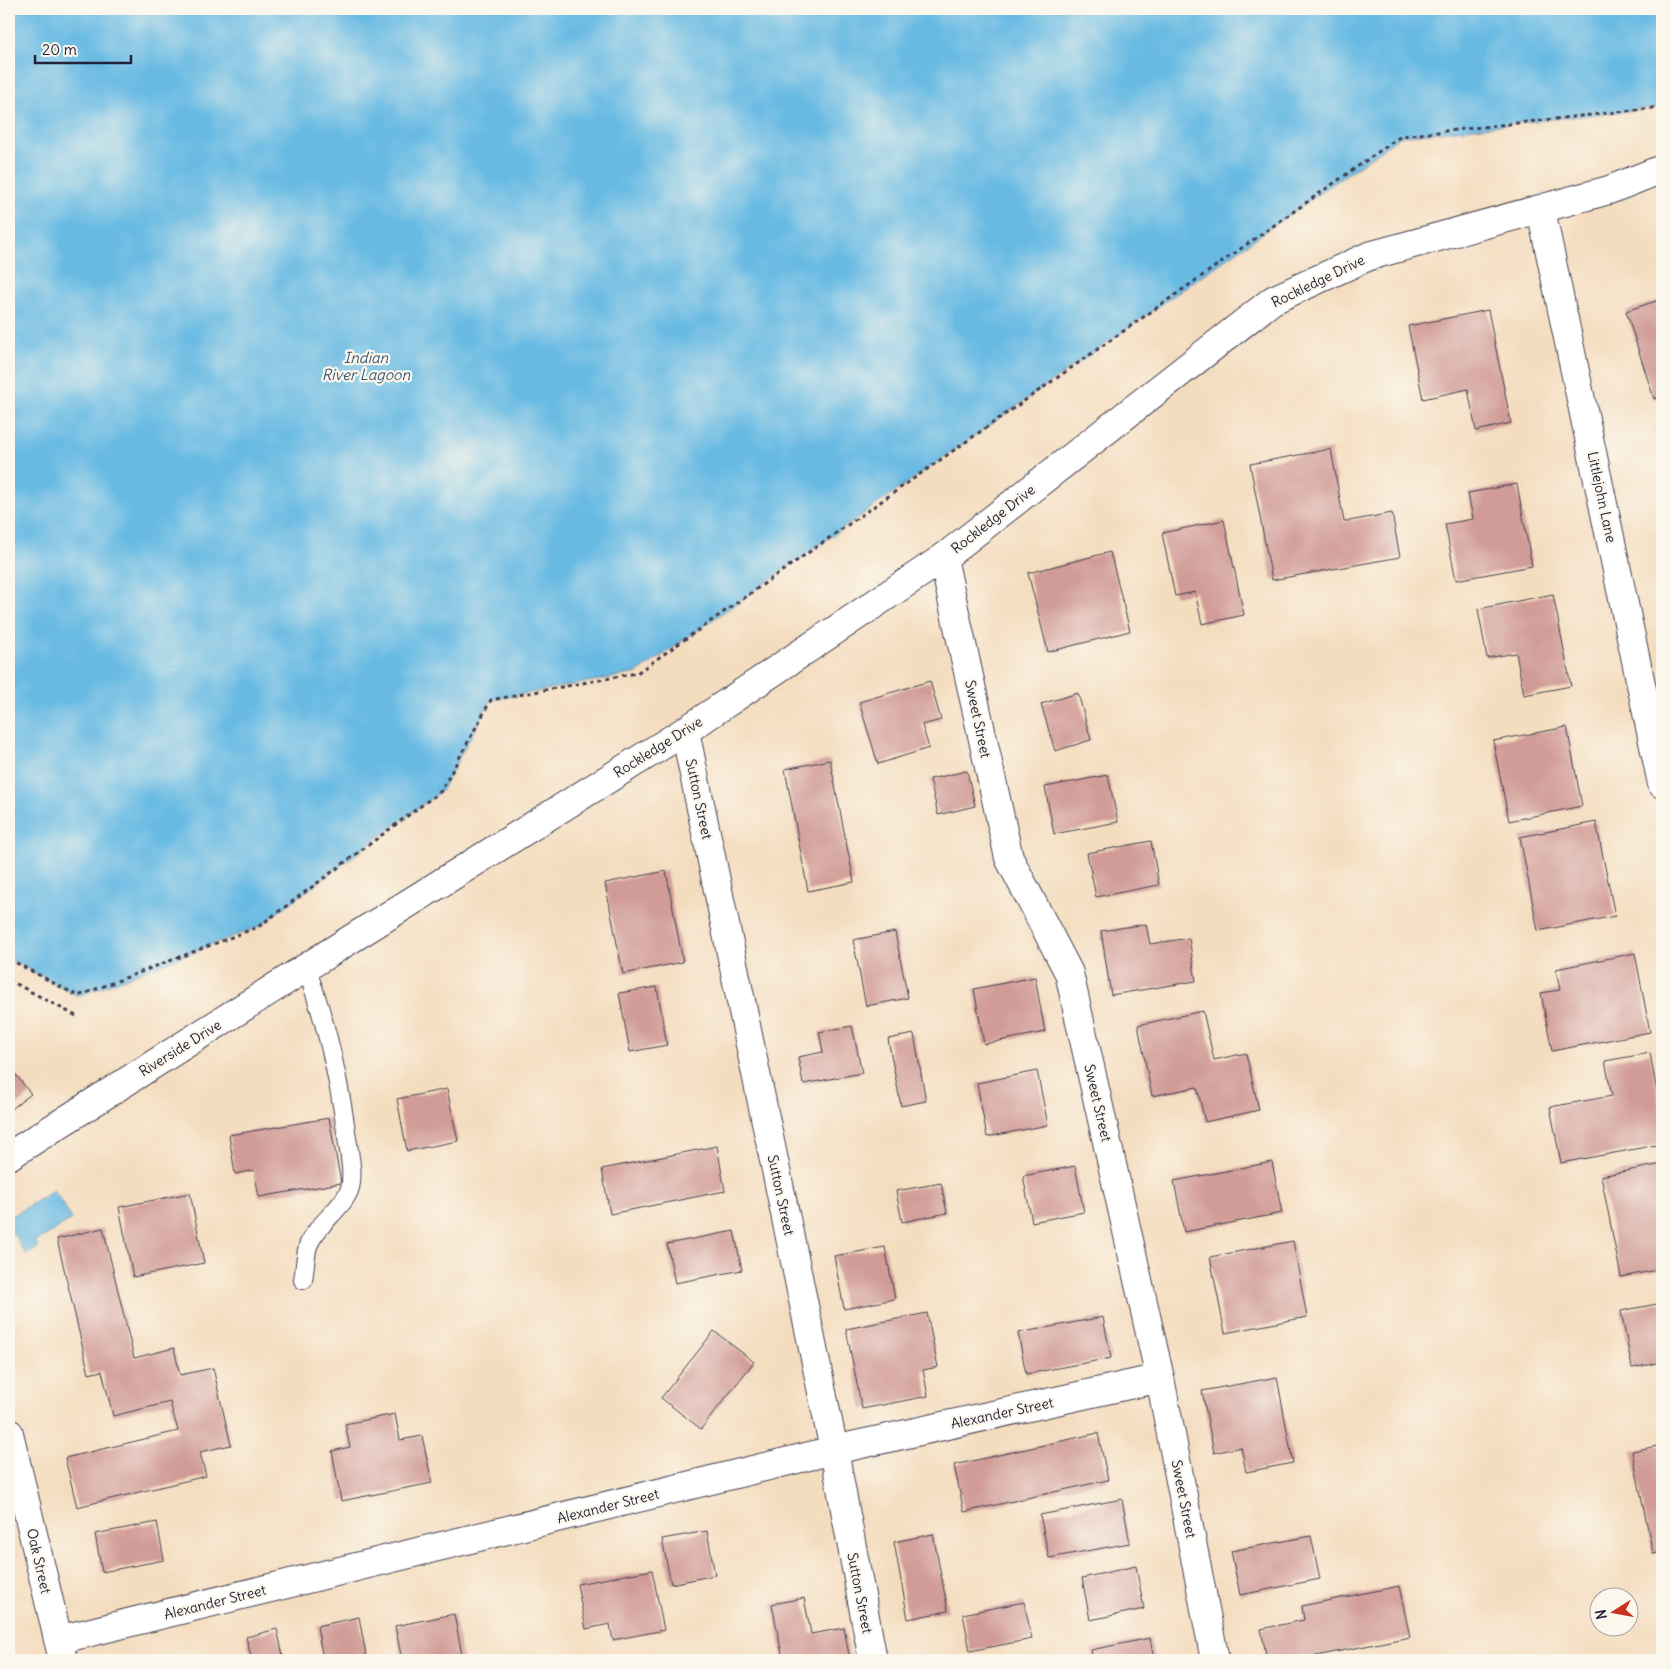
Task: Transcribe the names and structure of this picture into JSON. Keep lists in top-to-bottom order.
{
  "streets": {
    "street": [
      "Rockledge Drive",
      "Littlejohn Lane",
      "Sweet Street",
      "Sutton Street",
      "Riverside Drive",
      "Alexander Street",
      "Oak Street"
    ]
  },
  "crossings": [
    ["Rockledge Drive", "Littlejohn Lane"],
    ["Rockledge Drive", "Sweet Street"],
    ["Rockledge Drive", "Sutton Street"],
    ["Rockledge Drive", "Riverside Drive"],
    ["Sweet Street", "Alexander Street"],
    ["Sutton Street", "Alexander Street"],
    ["Alexander Street", "Oak Street"]
  ],
  "water": ["Indian River Lagoon"],
  "scale_bar": "20 m",
  "north": "left"
}
